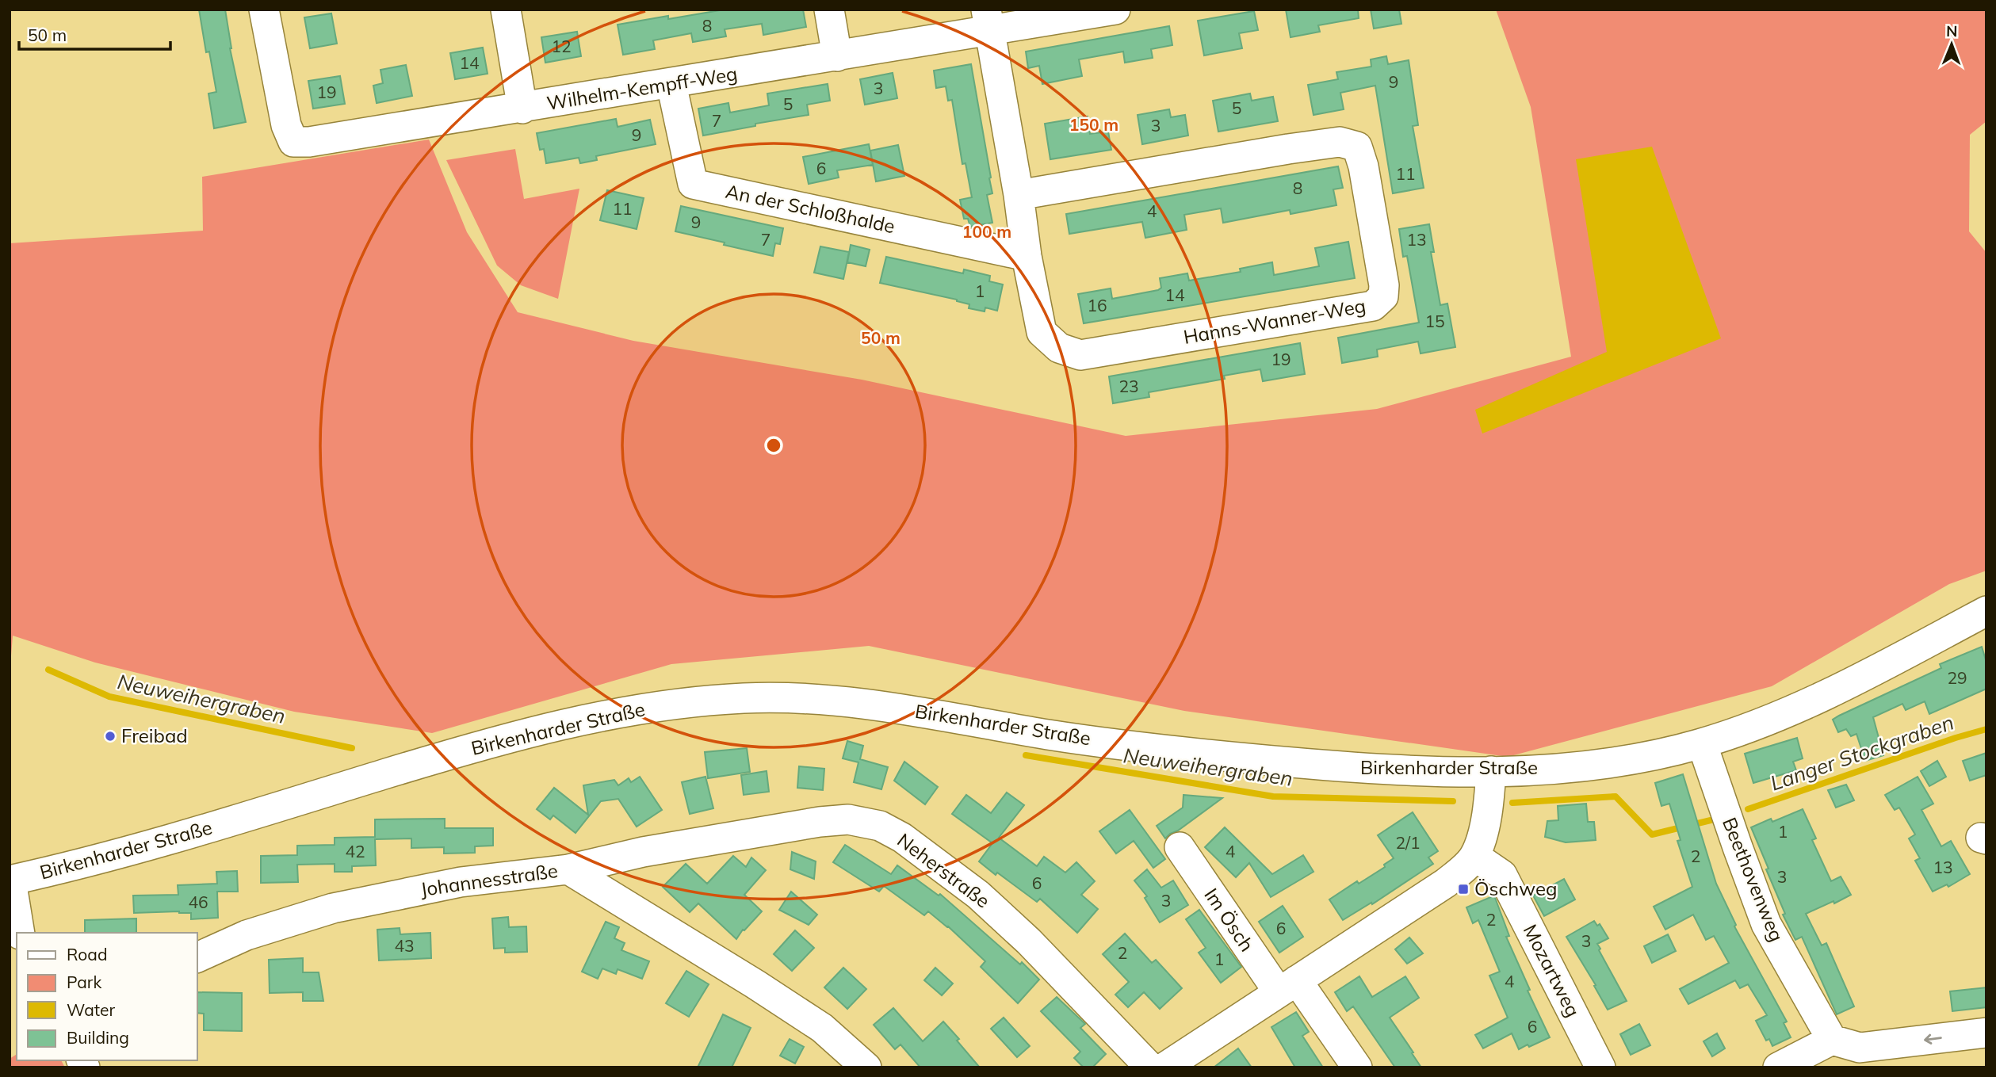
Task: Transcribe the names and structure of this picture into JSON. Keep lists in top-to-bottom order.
{
  "streets": {
    "street": [
      "Wilhelm-Kempff-Weg",
      "An der Schloßhalde",
      "Hanns-Wanner-Weg",
      "Birkenharder Straße",
      "Neherstraße",
      "Beethovenweg",
      "Johannesstraße",
      "Im Ösch",
      "Mozartweg"
    ]
  },
  "crossings": [
    ["Wilhelm-Kempff-Weg", "An der Schloßhalde"],
    ["An der Schloßhalde", "Hanns-Wanner-Weg"],
    ["Birkenharder Straße", "Beethovenweg"],
    ["Neherstraße", "Johannesstraße"]
  ],
  "water": ["Neuweihergraben", "Langer Stockgraben"],
  "places": {
    "other": ["Freibad"],
    "transit": ["Öschweg"]
  },
  "house_numbers": [
    "8",
    "12",
    "14",
    "9",
    "3",
    "19",
    "5",
    "5",
    "7",
    "3",
    "9",
    "6",
    "11",
    "8",
    "11",
    "4",
    "9",
    "7",
    "13",
    "1",
    "14",
    "16",
    "15",
    "19",
    "23",
    "29",
    "1",
    "2/1",
    "42",
    "4",
    "2",
    "13",
    "3",
    "6",
    "3",
    "46",
    "2",
    "6",
    "3",
    "43",
    "2",
    "1",
    "4",
    "6"
  ],
  "legend": [
    "Road",
    "Park",
    "Water",
    "Building"
  ],
  "scale_bar": "50 m",
  "north": "top",
  "rings": ["150 m", "100 m", "50 m"]
}
